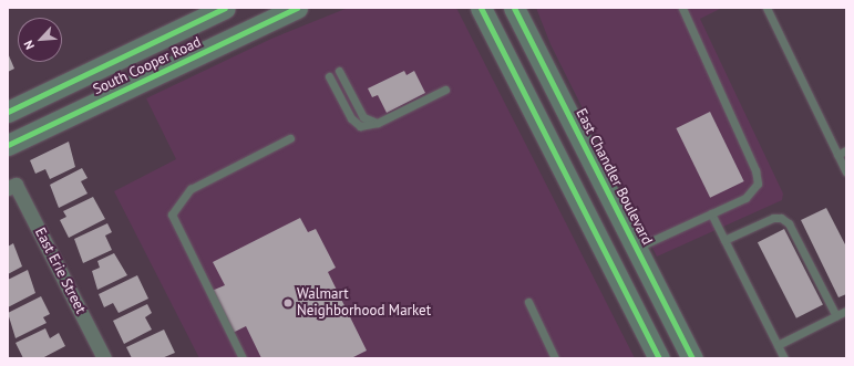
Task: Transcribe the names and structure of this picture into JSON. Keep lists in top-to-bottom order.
{
  "streets": {
    "main road": ["South Cooper Road", "East Chandler Boulevard"],
    "street": ["East Erie Street"]
  },
  "places": ["Walmart Neighborhood Market"],
  "north": "bottom left"
}
